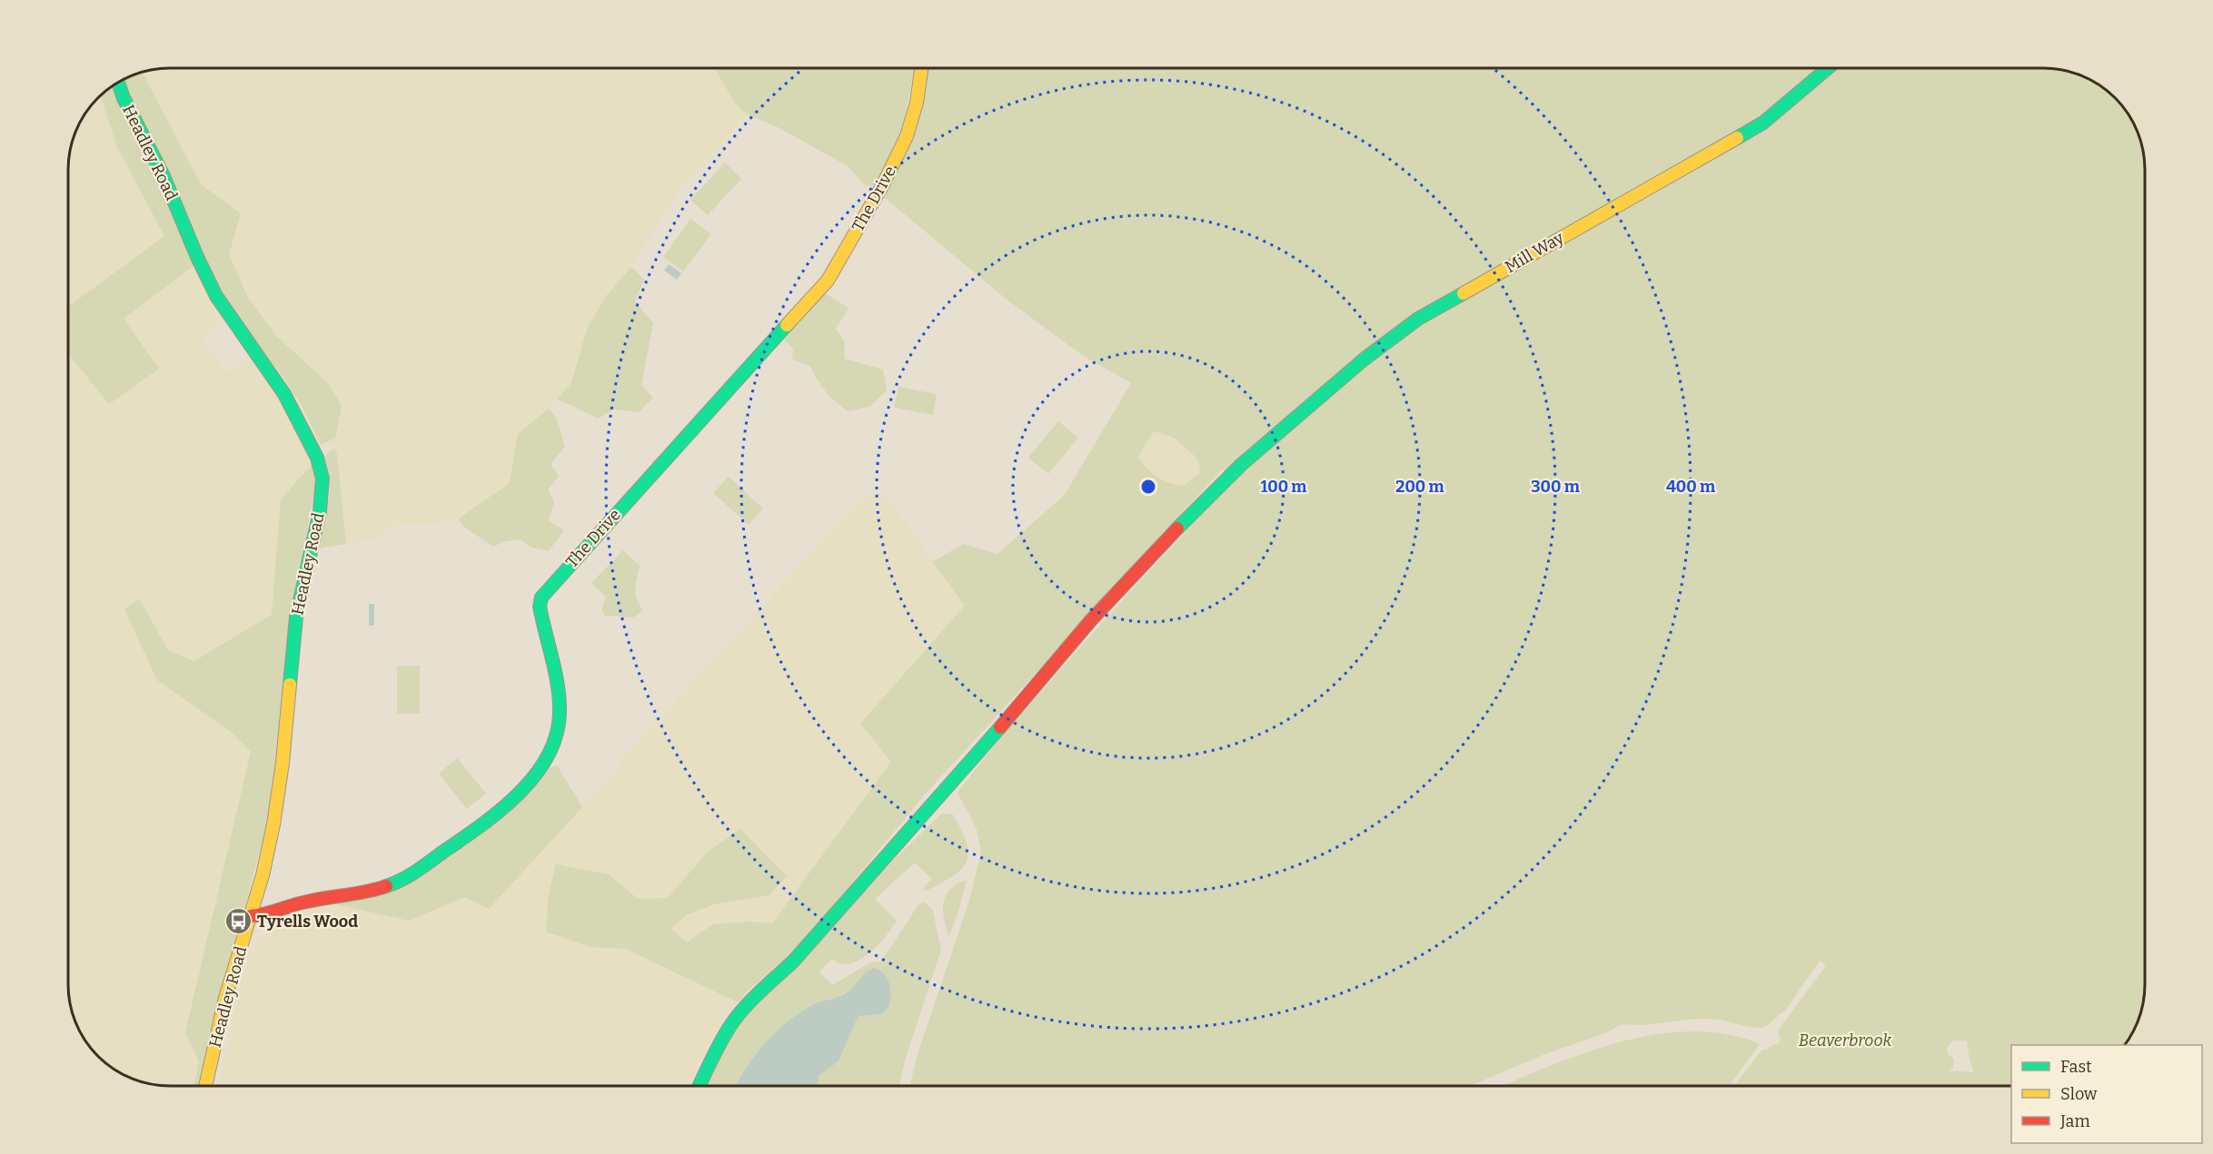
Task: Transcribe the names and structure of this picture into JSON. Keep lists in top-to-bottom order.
{
  "streets": {
    "street": ["Headley Road", "The Drive", "Mill Way"]
  },
  "crossings": [
    ["Headley Road", "The Drive"]
  ],
  "parks": ["Beaverbrook"],
  "places": {
    "bus stop": ["Tyrells Wood"]
  },
  "legend": ["Fast", "Slow", "Jam"],
  "rings": [
    "100 m",
    "200 m",
    "300 m",
    "400 m"
  ]
}
